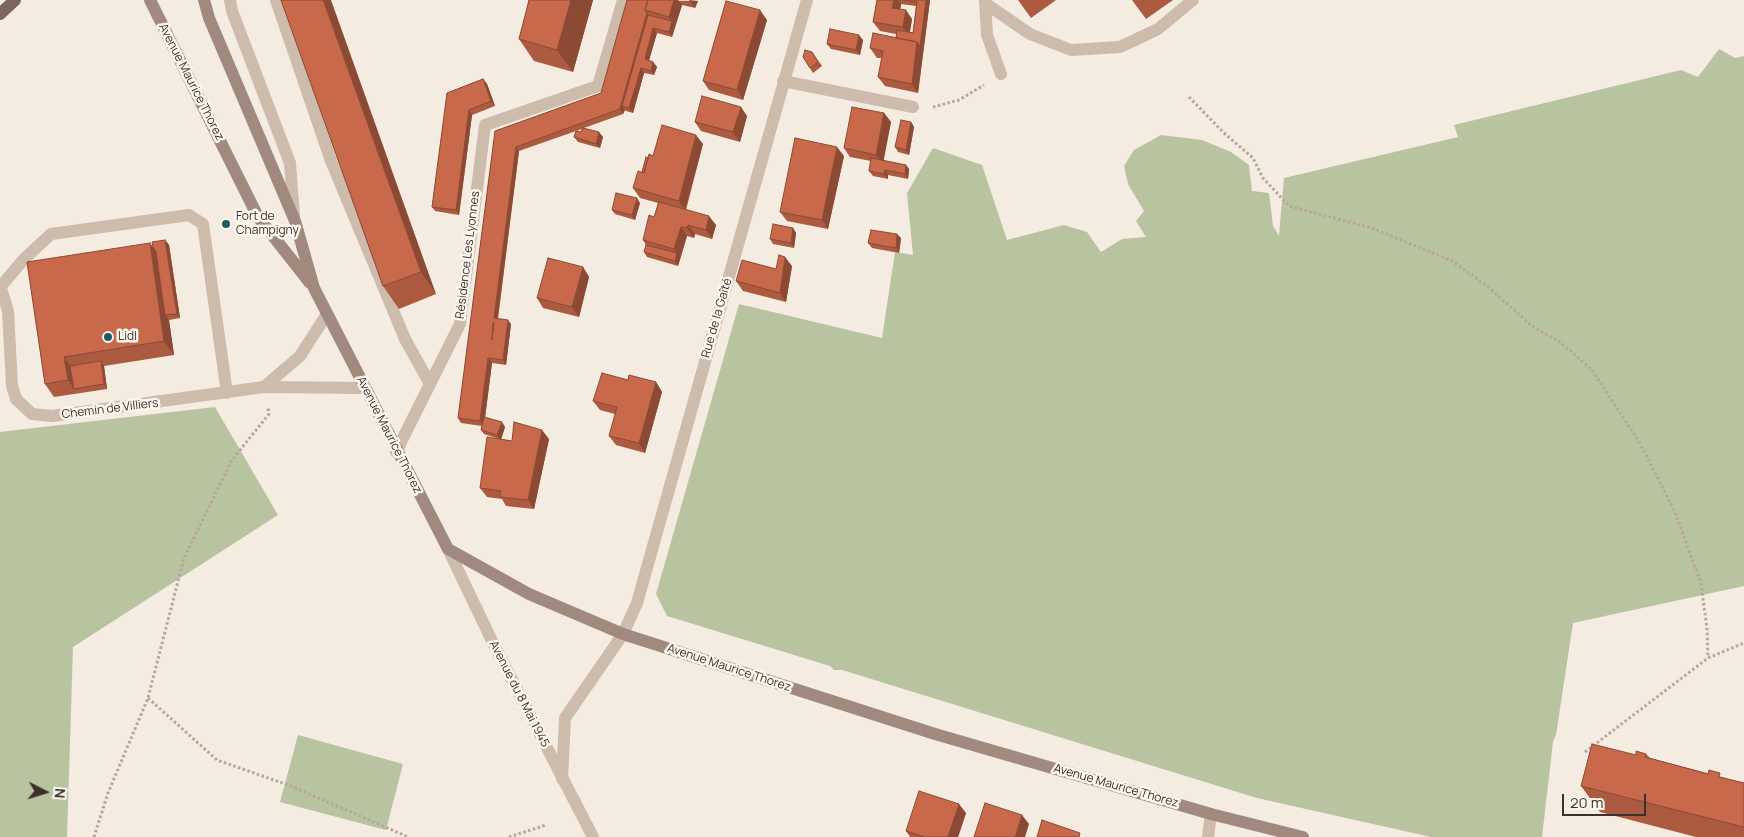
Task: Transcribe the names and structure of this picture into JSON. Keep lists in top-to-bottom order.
{
  "streets": {
    "main road": ["Avenue Maurice Thorez"],
    "street": [
      "Résidence Les Lyonnes",
      "Rue de la Gaîté",
      "Chemin de Villiers",
      "Avenue du 8 Mai 1945"
    ]
  },
  "crossings": [
    ["Avenue Maurice Thorez", "Rue de la Gaîté"],
    ["Avenue Maurice Thorez", "Chemin de Villiers"],
    ["Avenue Maurice Thorez", "Avenue du 8 Mai 1945"],
    ["Rue de la Gaîté", "Avenue du 8 Mai 1945"]
  ],
  "places": ["Fort de Champigny", "Lidl"],
  "scale_bar": "20 m",
  "north": "right"
}
